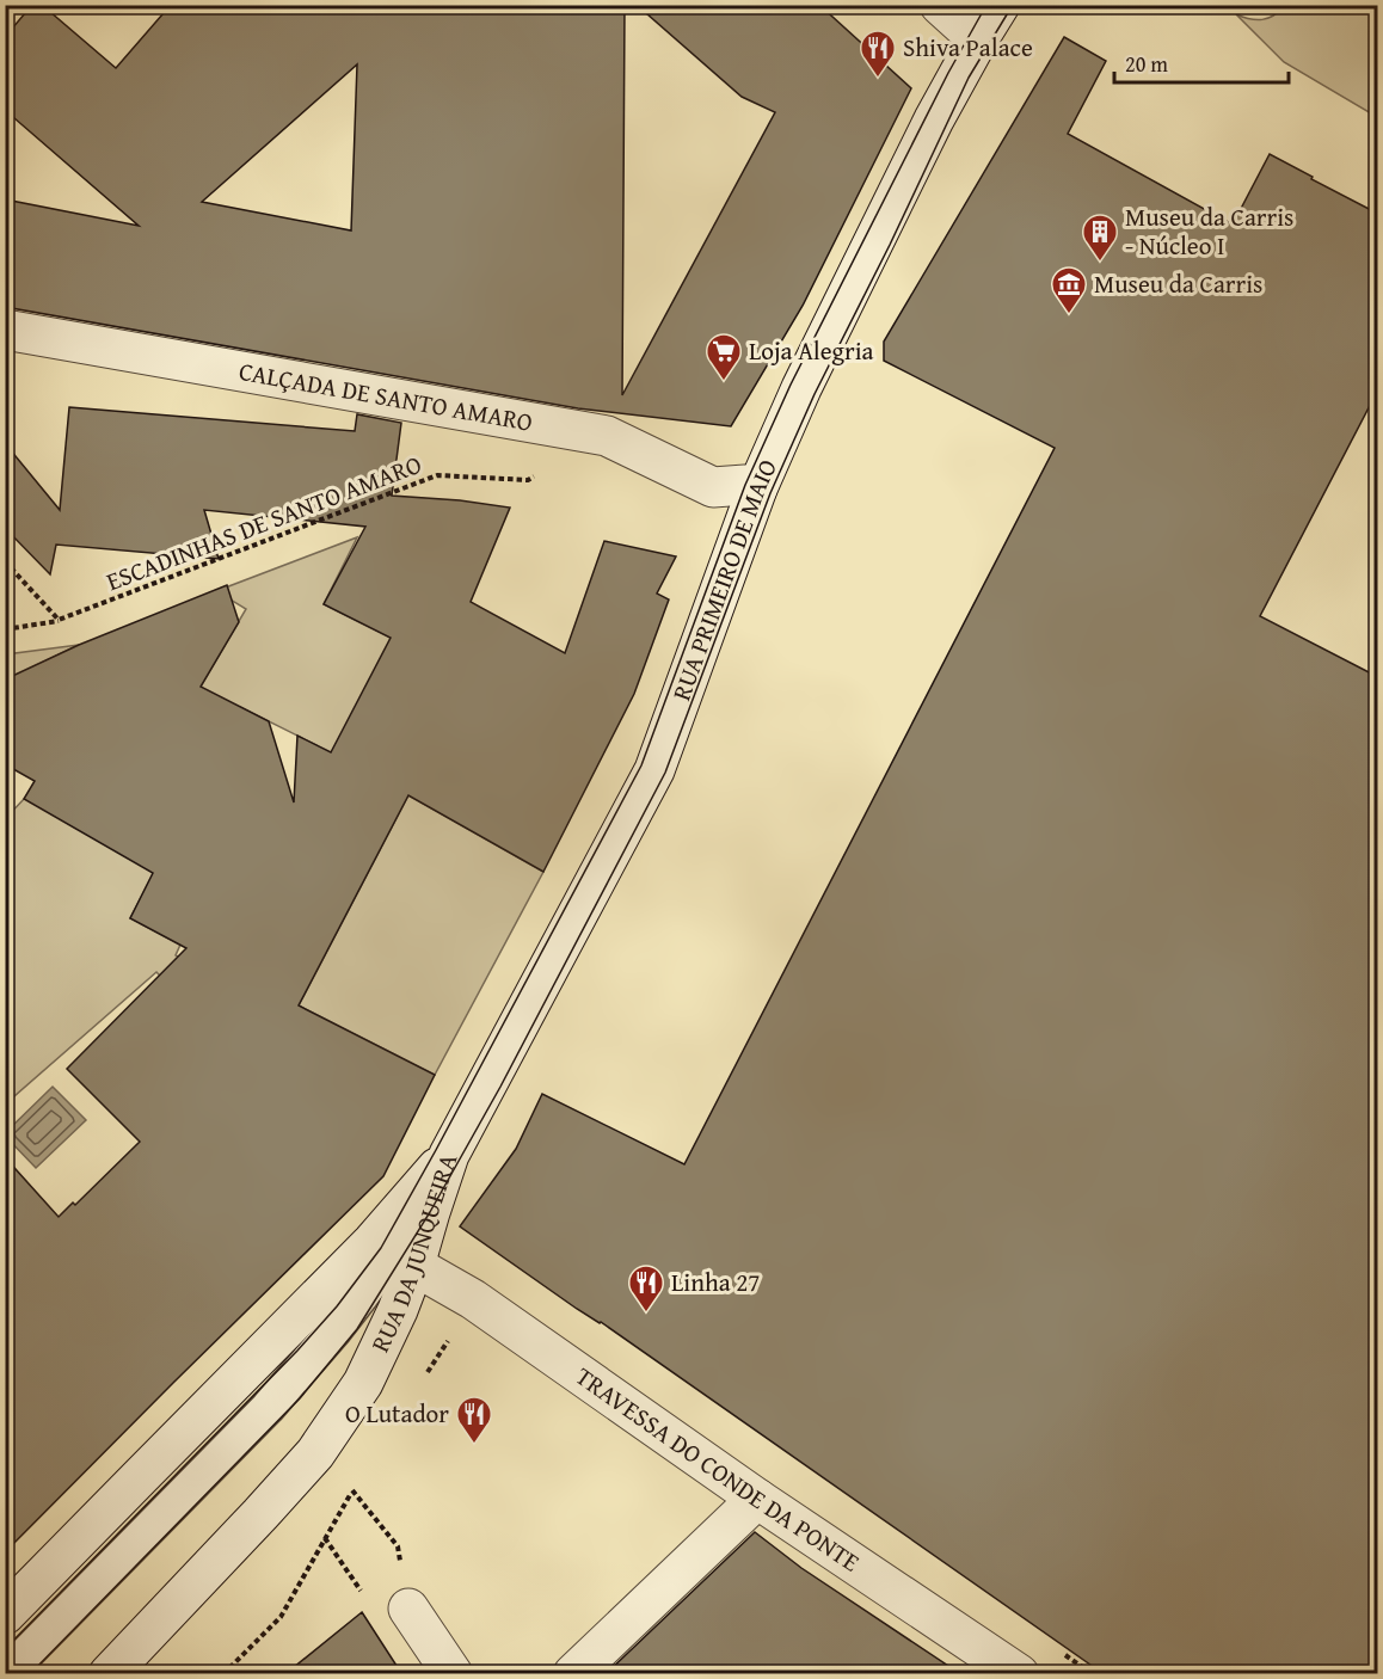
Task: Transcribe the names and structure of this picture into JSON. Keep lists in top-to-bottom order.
{
  "streets": {
    "main road": [
      "CALÇADA DE SANTO AMARO",
      "RUA PRIMEIRO DE MAIO",
      "RUA DA JUNQUEIRA",
      "TRAVESSA DO CONDE DA PONTE"
    ],
    "path": ["ESCADINHAS DE SANTO AMARO"]
  },
  "crossings": [
    ["CALÇADA DE SANTO AMARO", "RUA PRIMEIRO DE MAIO"],
    ["RUA PRIMEIRO DE MAIO", "RUA DA JUNQUEIRA"],
    ["RUA DA JUNQUEIRA", "TRAVESSA DO CONDE DA PONTE"]
  ],
  "places": {
    "restaurant": ["Shiva Palace", "Linha 27", "O Lutador"],
    "building": ["Museu da Carris - Núcleo I"],
    "museum": ["Museu da Carris"],
    "supermarket": ["Loja Alegria"]
  },
  "scale_bar": "20 m"
}
